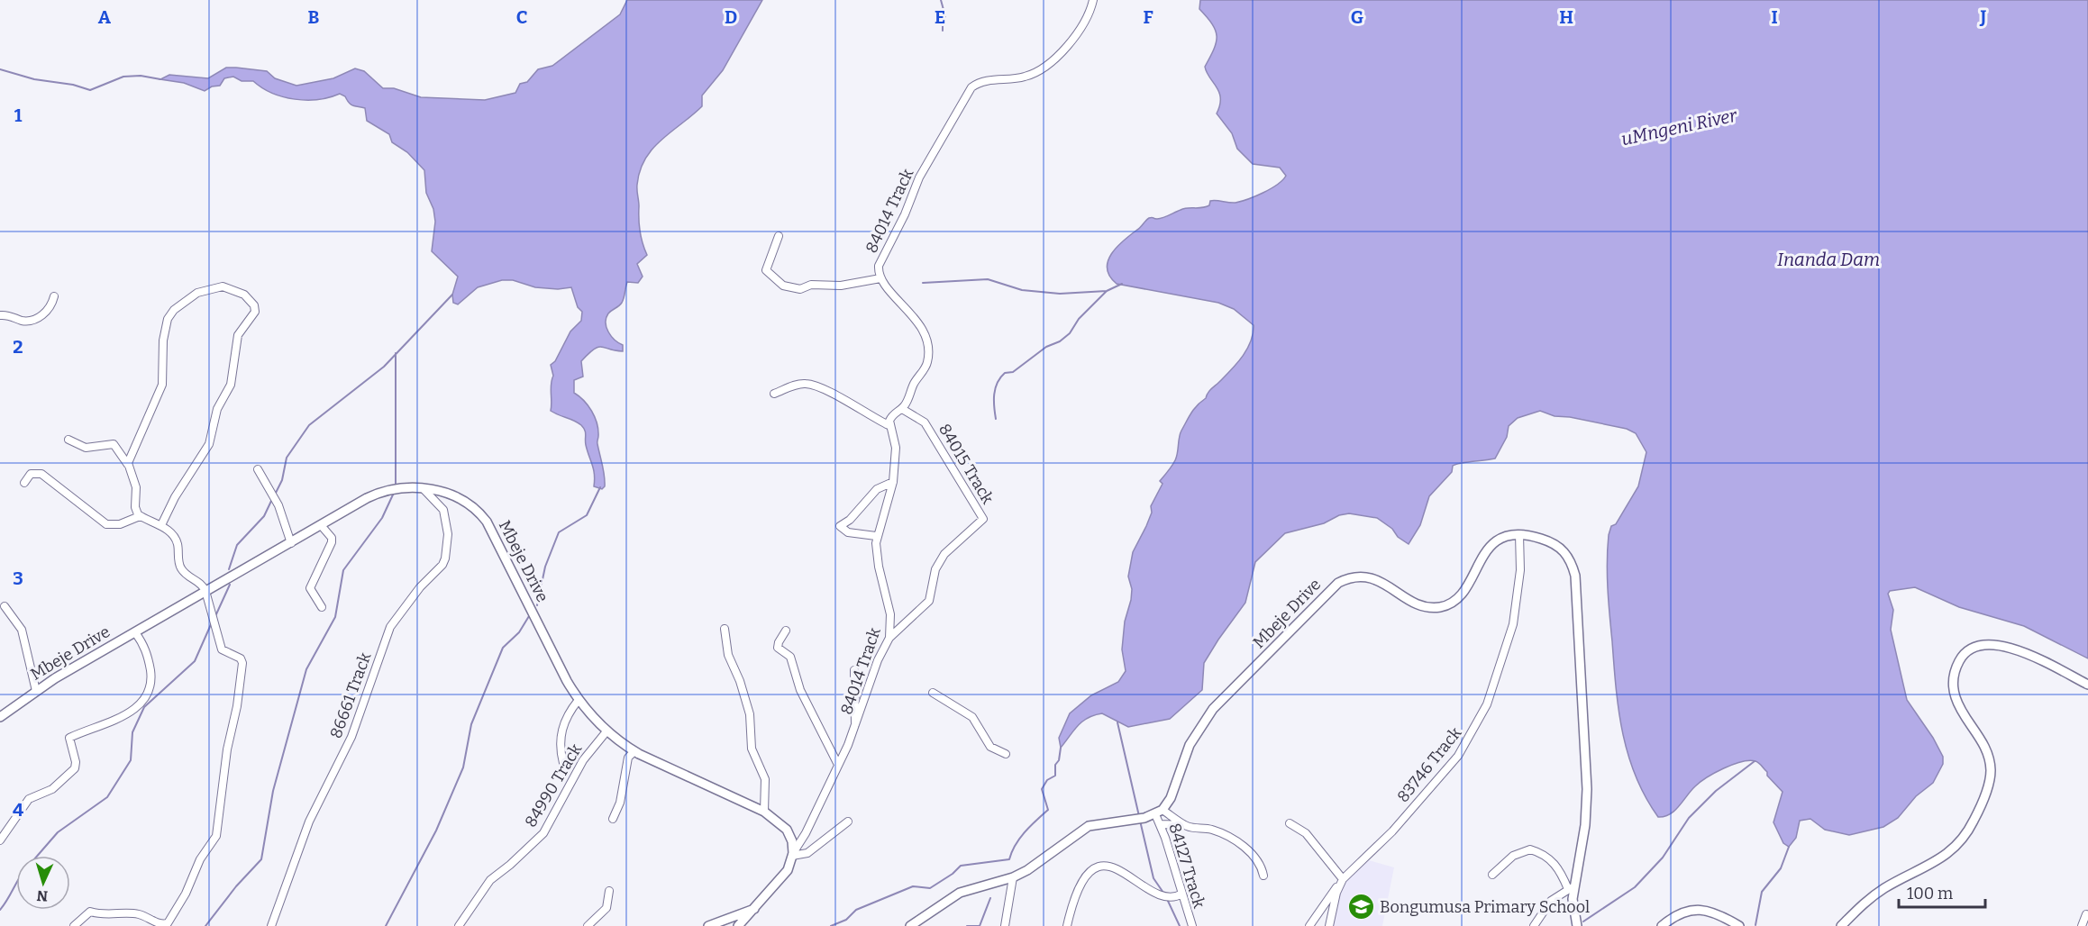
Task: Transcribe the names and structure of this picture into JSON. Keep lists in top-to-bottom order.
{
  "streets": {
    "street": [
      "84014 Track",
      "84015 Track",
      "Mbeje Drive",
      "86661 Track",
      "83746 Track",
      "84990 Track",
      "84127 Track"
    ]
  },
  "crossings": [
    ["84014 Track", "84015 Track"],
    ["84014 Track", "Mbeje Drive"],
    ["Mbeje Drive", "86661 Track"],
    ["Mbeje Drive", "83746 Track"],
    ["Mbeje Drive", "84990 Track"],
    ["Mbeje Drive", "84127 Track"]
  ],
  "water": ["uMngeni River", "Inanda Dam"],
  "places": {
    "school or university": ["Bongumusa Primary School"]
  },
  "scale_bar": "100 m",
  "north": "bottom",
  "grid": {
    "columns": [
      "A",
      "B",
      "C",
      "D",
      "E",
      "F",
      "G",
      "H",
      "I",
      "J"
    ],
    "rows": [
      "1",
      "2",
      "3",
      "4"
    ]
  }
}
